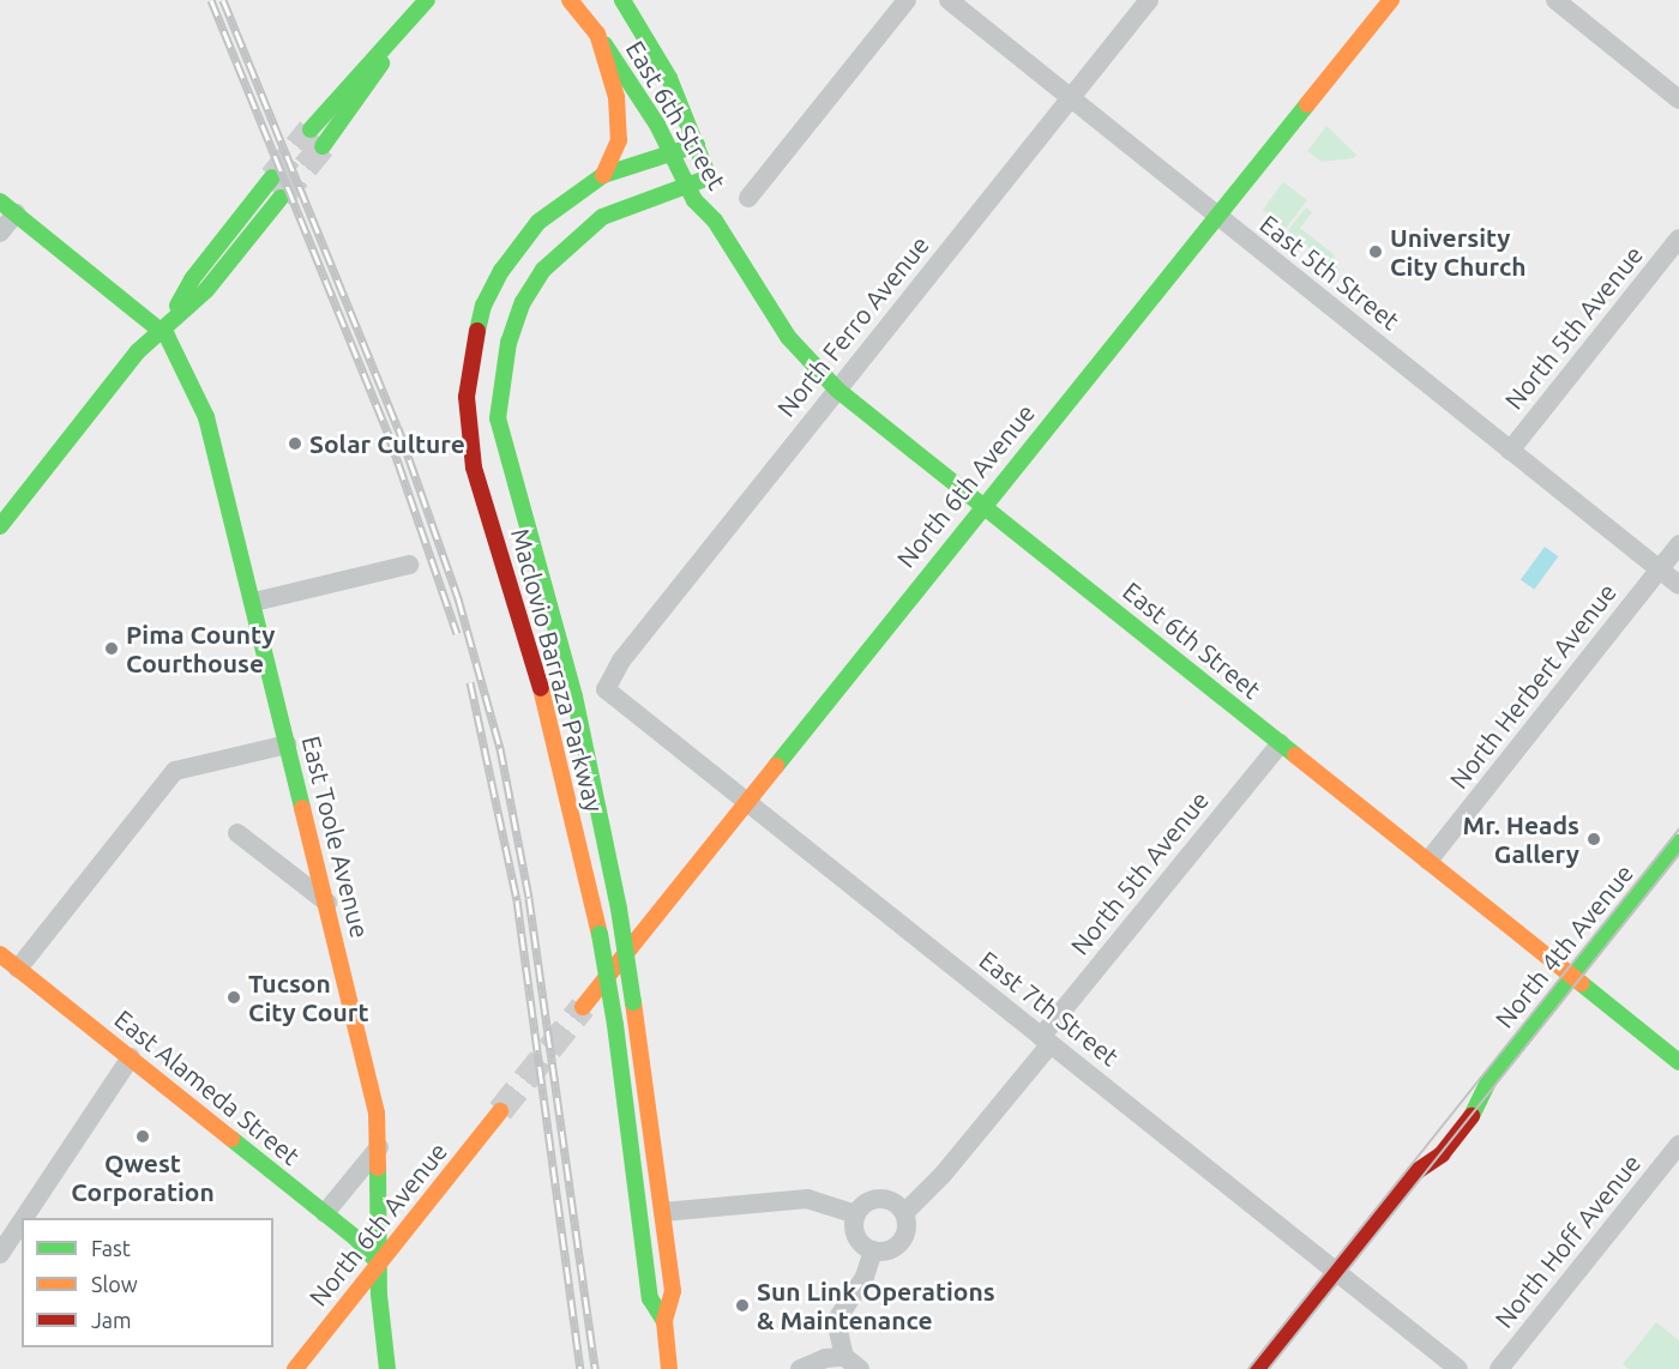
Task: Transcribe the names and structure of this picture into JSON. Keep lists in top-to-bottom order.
{
  "streets": {
    "main road": [
      "East 6th Street",
      "North 6th Avenue",
      "Maclovio Barraza Parkway",
      "East Toole Avenue",
      "North 4th Avenue",
      "East Alameda Street"
    ],
    "street": [
      "East 5th Street",
      "North Ferro Avenue",
      "North 5th Avenue",
      "North Herbert Avenue",
      "East 7th Street",
      "North Hoff Avenue"
    ]
  },
  "crossings": [
    ["East 6th Street", "North Ferro Avenue"],
    ["East 6th Street", "North 5th Avenue"],
    ["East 6th Street", "North 6th Avenue"],
    ["East 6th Street", "Maclovio Barraza Parkway"],
    ["East 6th Street", "North Herbert Avenue"],
    ["East 6th Street", "North 4th Avenue"],
    ["East 5th Street", "North Ferro Avenue"],
    ["East 5th Street", "North 5th Avenue"],
    ["East 5th Street", "North 6th Avenue"],
    ["East 5th Street", "North Herbert Avenue"],
    ["North Ferro Avenue", "East 7th Street"],
    ["North 5th Avenue", "East 7th Street"],
    ["North 6th Avenue", "East Toole Avenue"],
    ["North 6th Avenue", "East 7th Street"],
    ["North 6th Avenue", "East Alameda Street"],
    ["East Toole Avenue", "East Alameda Street"],
    ["North 4th Avenue", "East 7th Street"]
  ],
  "places": [
    "University City Church",
    "Solar Culture",
    "Pima County Courthouse",
    "Mr. Heads Gallery",
    "Tucson City Court",
    "Qwest Corporation",
    "Sun Link Operations & Maintenance"
  ],
  "legend": ["Fast", "Slow", "Jam"]
}
